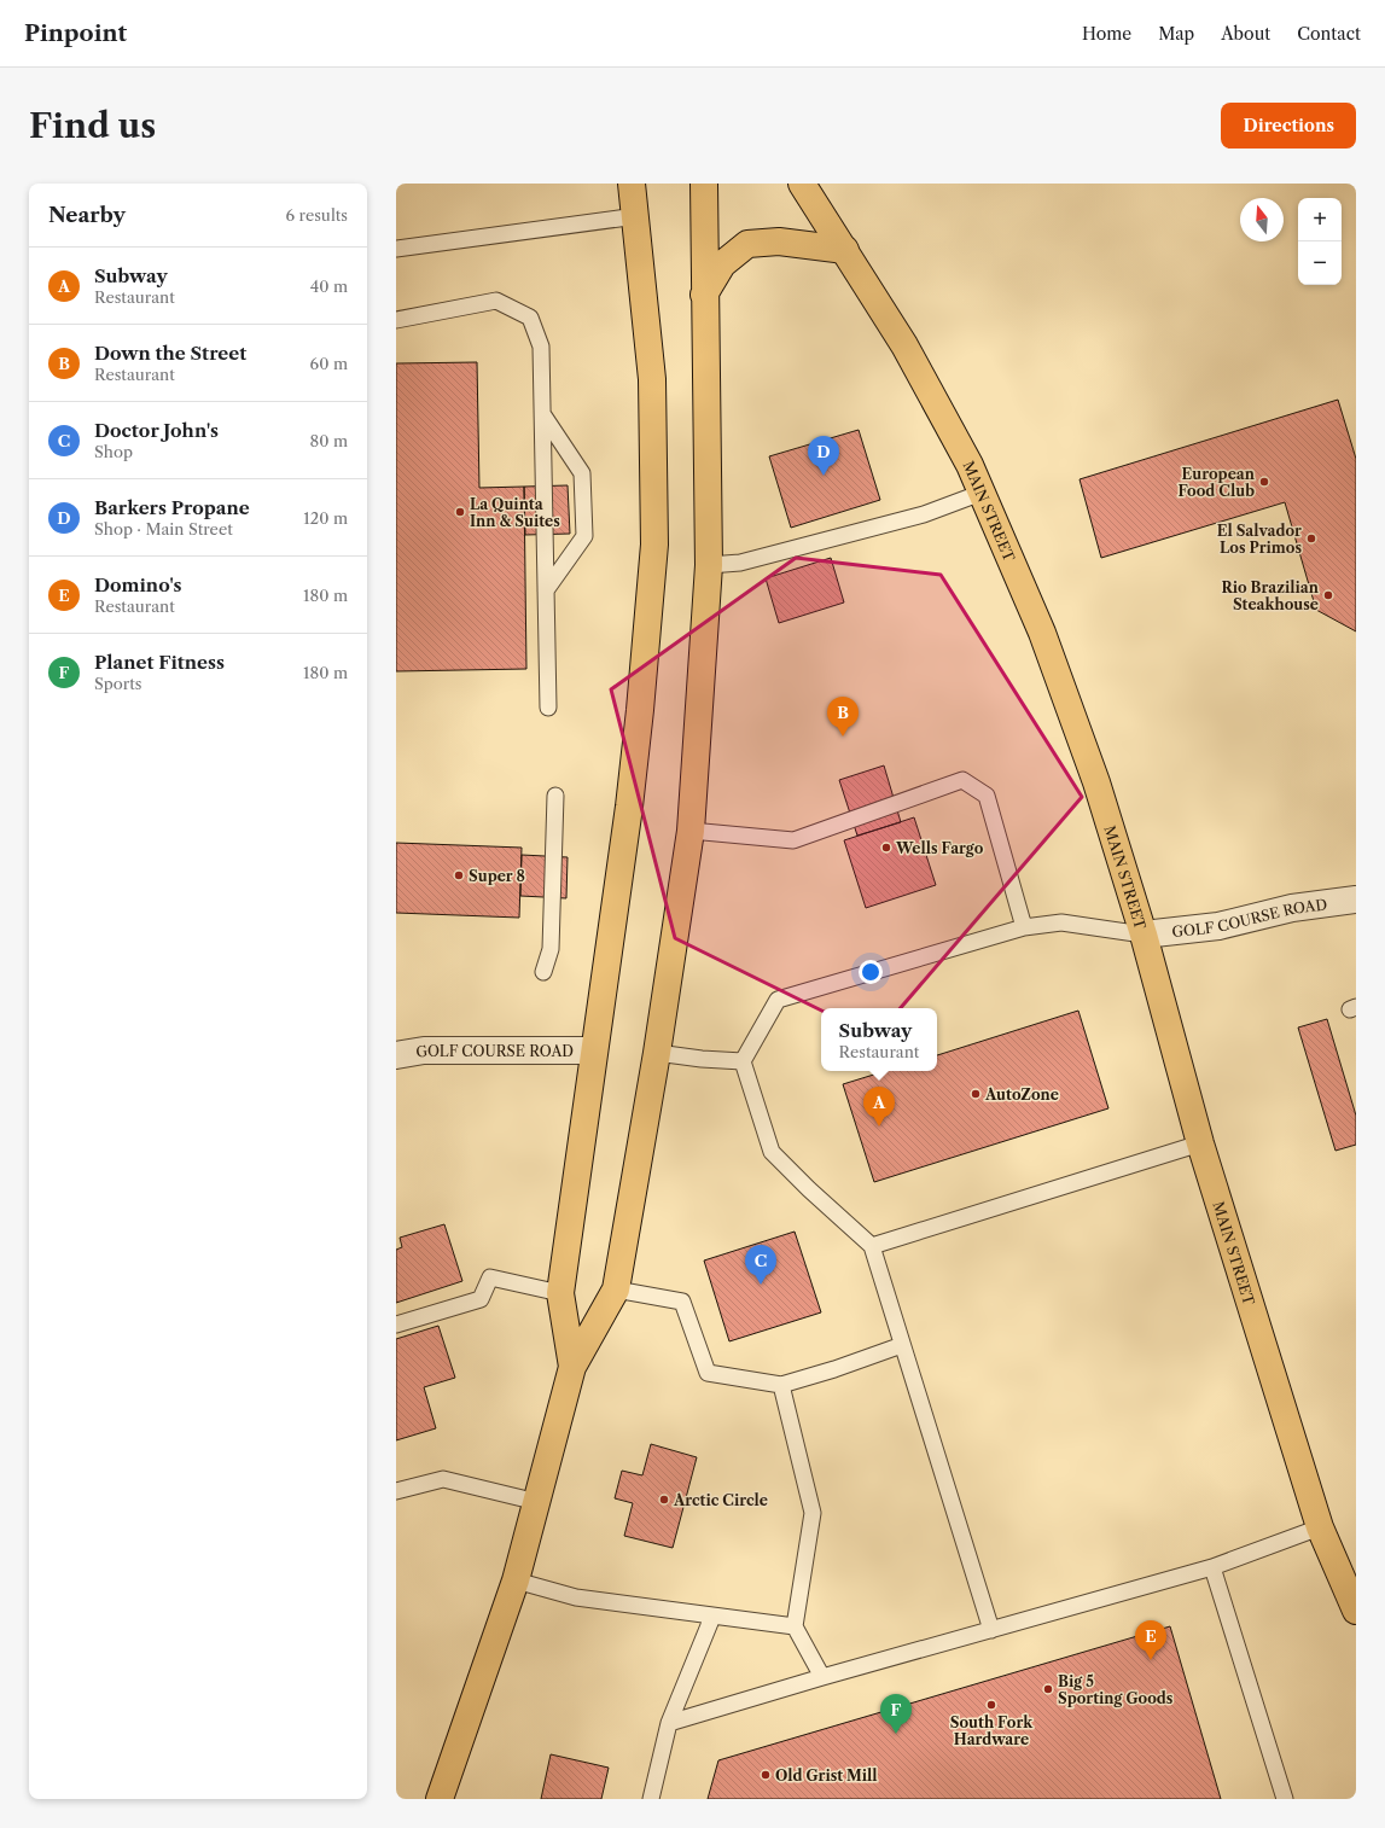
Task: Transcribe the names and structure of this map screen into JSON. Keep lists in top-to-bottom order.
{
  "streets": {
    "main road": ["MAIN STREET"],
    "street": ["GOLF COURSE ROAD"]
  },
  "crossings": [
    ["MAIN STREET", "GOLF COURSE ROAD"]
  ],
  "places": [
    "European Food Club",
    "La Quinta Inn & Suites",
    "El Salvador Los Primos",
    "Rio Brazilian Steakhouse",
    "Wells Fargo",
    "Super 8",
    "AutoZone",
    "Arctic Circle",
    "Big 5 Sporting Goods",
    "South Fork Hardware",
    "Old Grist Mill"
  ],
  "north": "top",
  "page": {
    "header": "Pinpoint",
    "nav": [
      "Home",
      "Map",
      "About",
      "Contact"
    ],
    "buttons": "Directions",
    "title": "Find us",
    "heading": ["Nearby", "6 results"],
    "map_buttons": ["+", "−"],
    "list": [
      {
        "mark": "A",
        "name": "Subway",
        "note": "Restaurant",
        "value": "40 m"
      },
      {
        "mark": "B",
        "name": "Down the Street",
        "note": "Restaurant",
        "value": "60 m"
      },
      {
        "mark": "C",
        "name": "Doctor John's",
        "note": "Shop",
        "value": "80 m"
      },
      {
        "mark": "D",
        "name": "Barkers Propane",
        "note": "Shop · Main Street",
        "value": "120 m"
      },
      {
        "mark": "E",
        "name": "Domino's",
        "note": "Restaurant",
        "value": "180 m"
      },
      {
        "mark": "F",
        "name": "Planet Fitness",
        "note": "Sports",
        "value": "180 m"
      }
    ],
    "pins": [
      "D",
      "B",
      "A",
      "C",
      "E",
      "F"
    ],
    "popup": ["Subway", "Restaurant"]
  }
}
